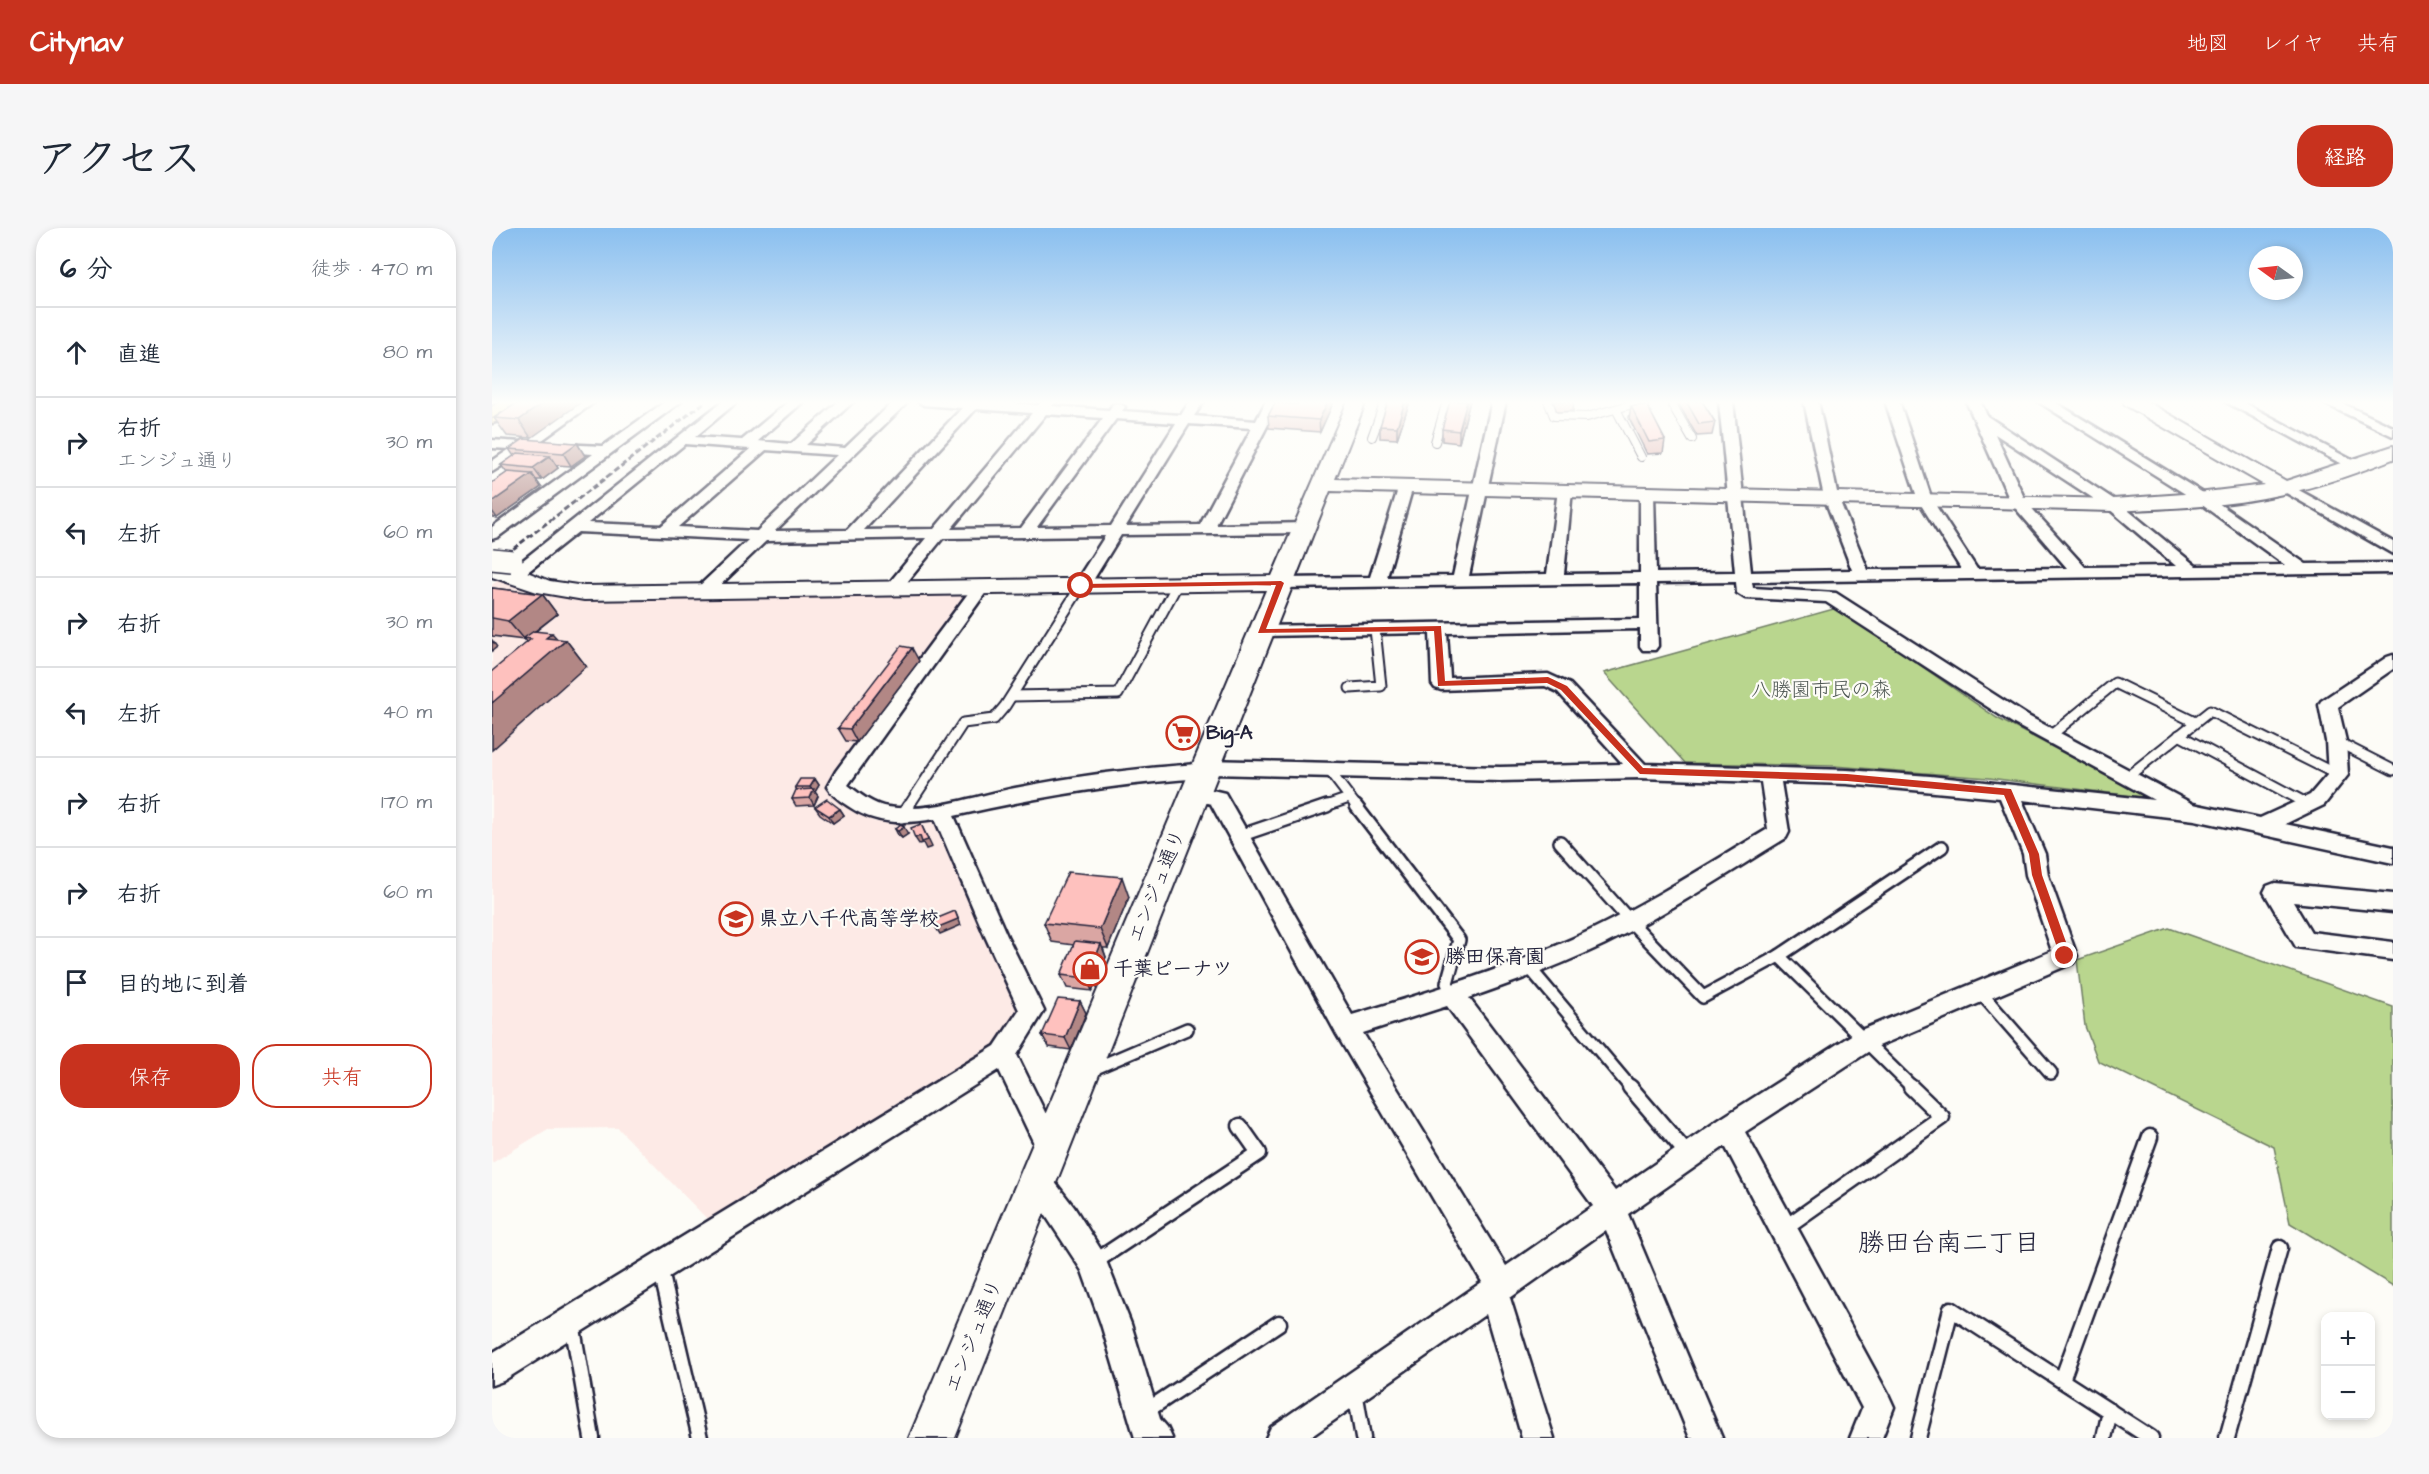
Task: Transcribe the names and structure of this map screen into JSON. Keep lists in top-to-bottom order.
{
  "streets": {
    "street": ["エンジュ通り"]
  },
  "districts": ["勝田台南二丁目"],
  "parks": ["八勝園市民の森"],
  "places": {
    "supermarket": ["Big-A"],
    "school or university": ["県立八千代高等学校", "勝田保育園"],
    "shop": ["千葉ピーナツ"]
  },
  "north": "left",
  "page": {
    "header": "Citynav",
    "nav": ["地図", "レイヤ", "共有"],
    "title": "アクセス",
    "buttons": [
      "経路",
      ["保存", "共有"]
    ],
    "heading": ["6 分", "徒歩 · 470 m"],
    "list": [
      ["直進", "80 m"],
      ["右折", "エンジュ通り", "30 m"],
      ["左折", "60 m"],
      ["右折", "30 m"],
      ["左折", "40 m"],
      ["右折", "170 m"],
      ["右折", "60 m"],
      "目的地に到着"
    ],
    "map_buttons": ["+", "−"]
  }
}
